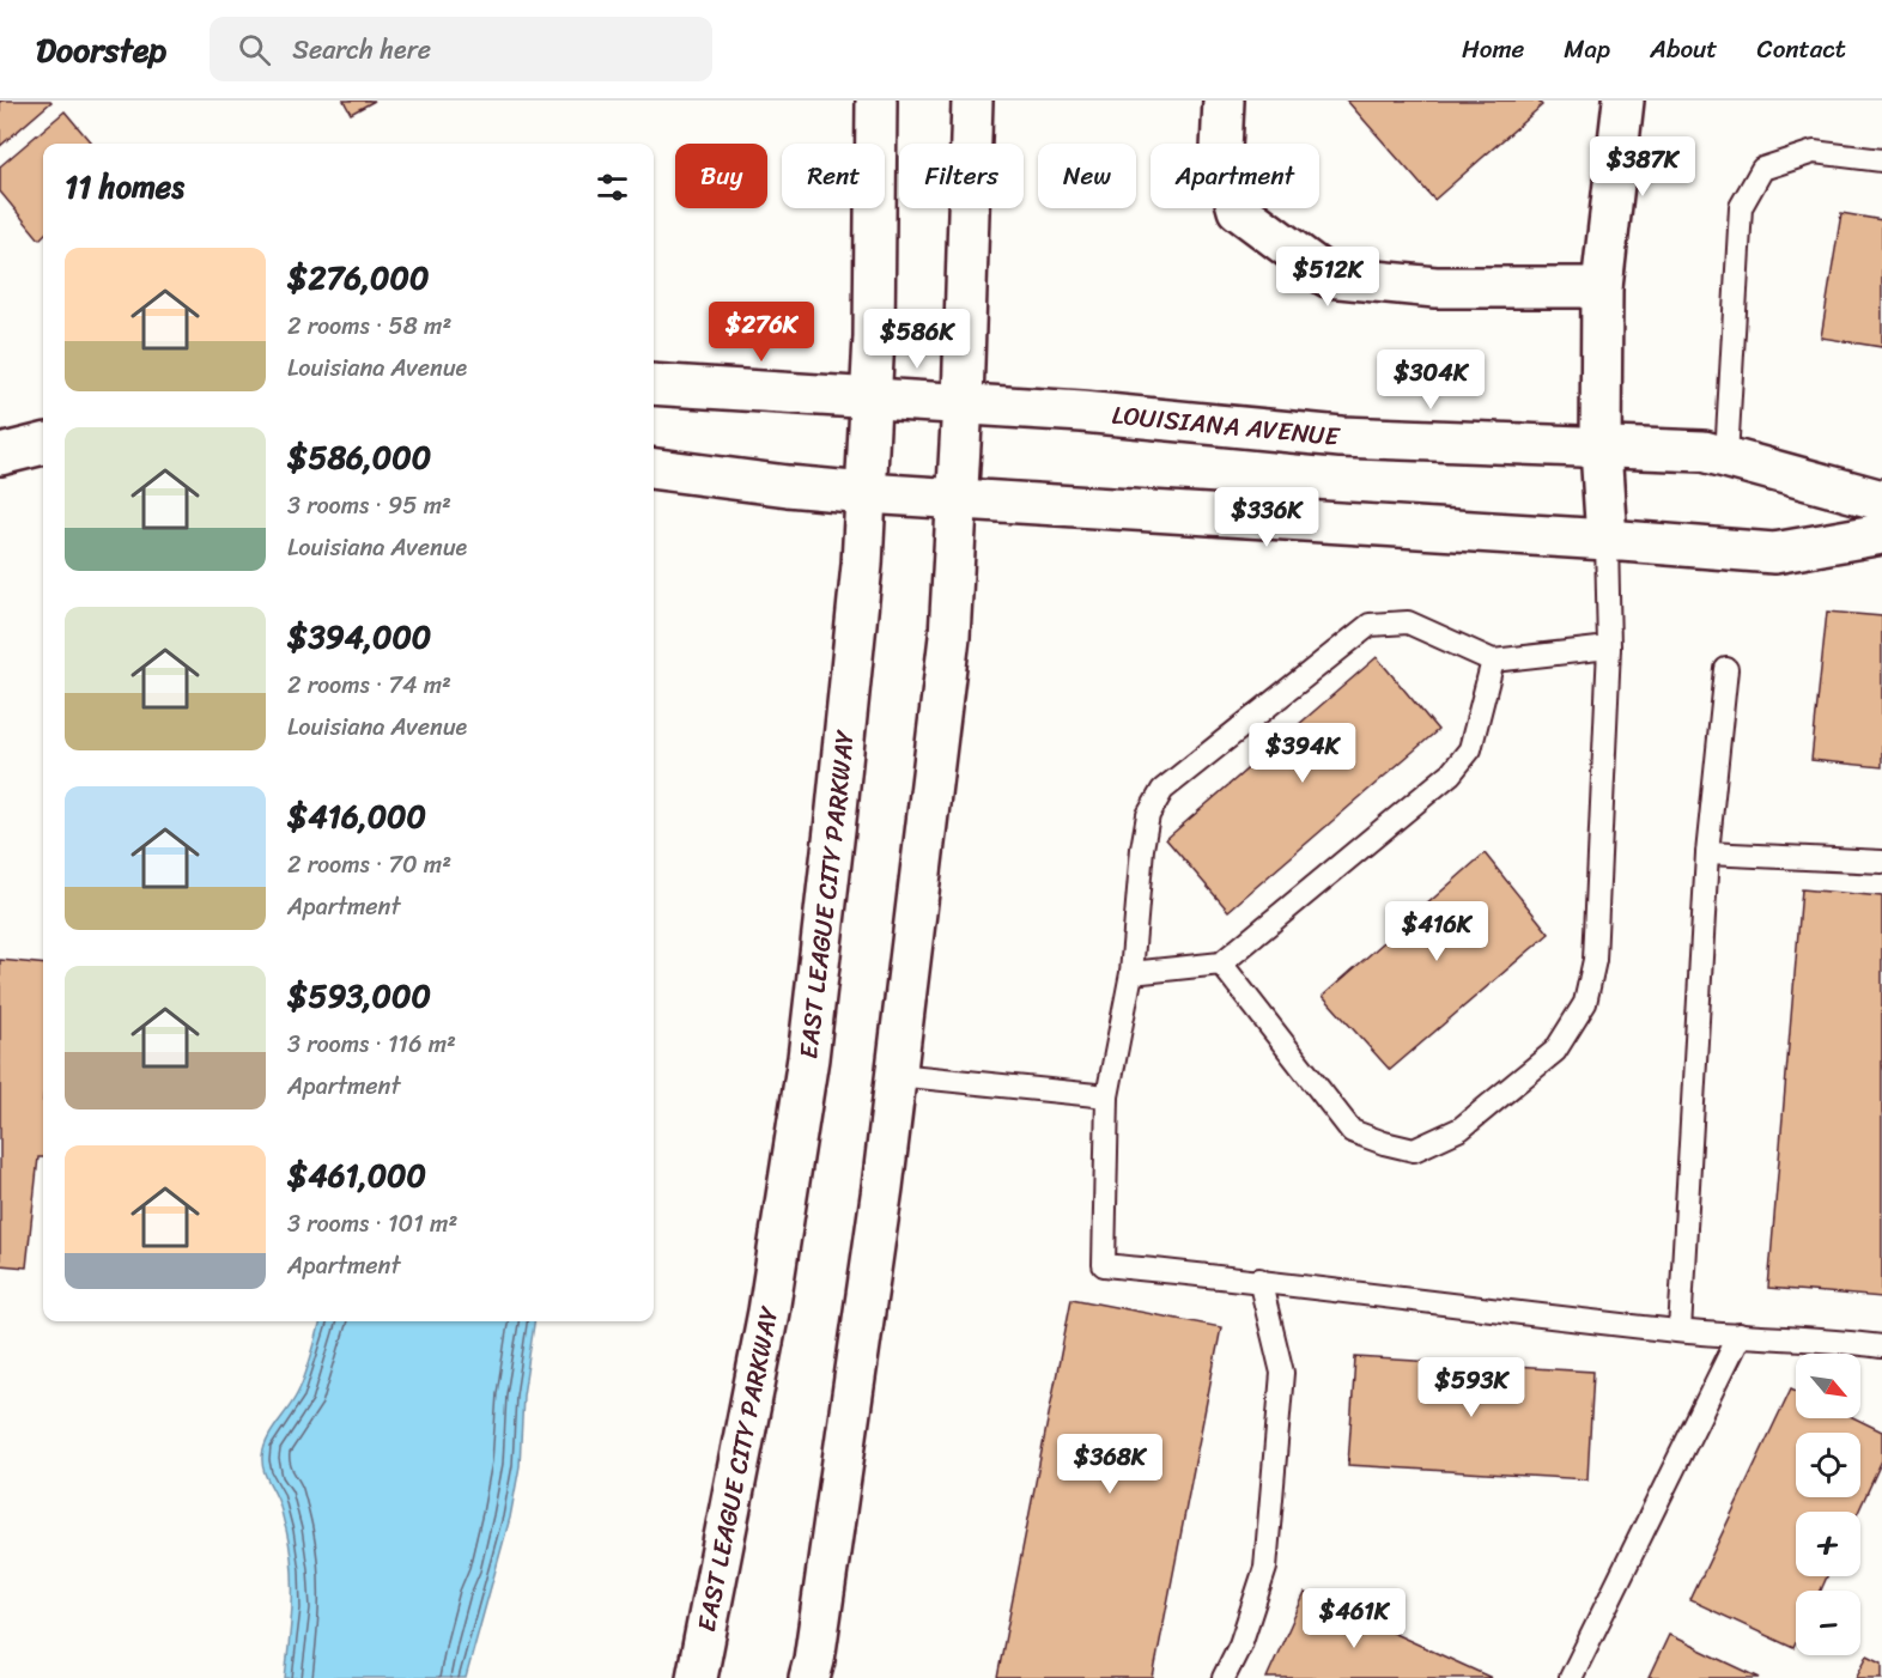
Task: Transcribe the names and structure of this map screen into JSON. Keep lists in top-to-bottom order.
{
  "streets": {
    "street": ["LOUISIANA AVENUE", "EAST LEAGUE CITY PARKWAY"]
  },
  "crossings": [
    ["LOUISIANA AVENUE", "EAST LEAGUE CITY PARKWAY"]
  ],
  "north": "bottom right",
  "page": {
    "header": "Doorstep",
    "search": "Search here",
    "nav": [
      "Home",
      "Map",
      "About",
      "Contact"
    ],
    "price": [
      "$387K",
      "$512K",
      "$276K",
      "$586K",
      "$304K",
      "$336K",
      "$394K",
      "$416K",
      "$593K",
      "$368K",
      "$461K"
    ],
    "chip": [
      "Buy",
      "Rent",
      "Filters",
      "New",
      "Apartment"
    ],
    "heading": "11 homes",
    "list": [
      {
        "name": "$276,000",
        "note": "2 rooms · 58 m² · Louisiana Avenue"
      },
      {
        "name": "$586,000",
        "note": "3 rooms · 95 m² · Louisiana Avenue"
      },
      {
        "name": "$394,000",
        "note": "2 rooms · 74 m² · Louisiana Avenue"
      },
      {
        "name": "$416,000",
        "note": "2 rooms · 70 m² · Apartment"
      },
      {
        "name": "$593,000",
        "note": "3 rooms · 116 m² · Apartment"
      },
      {
        "name": "$461,000",
        "note": "3 rooms · 101 m² · Apartment"
      }
    ],
    "map_buttons": ["+", "−"]
  }
}
